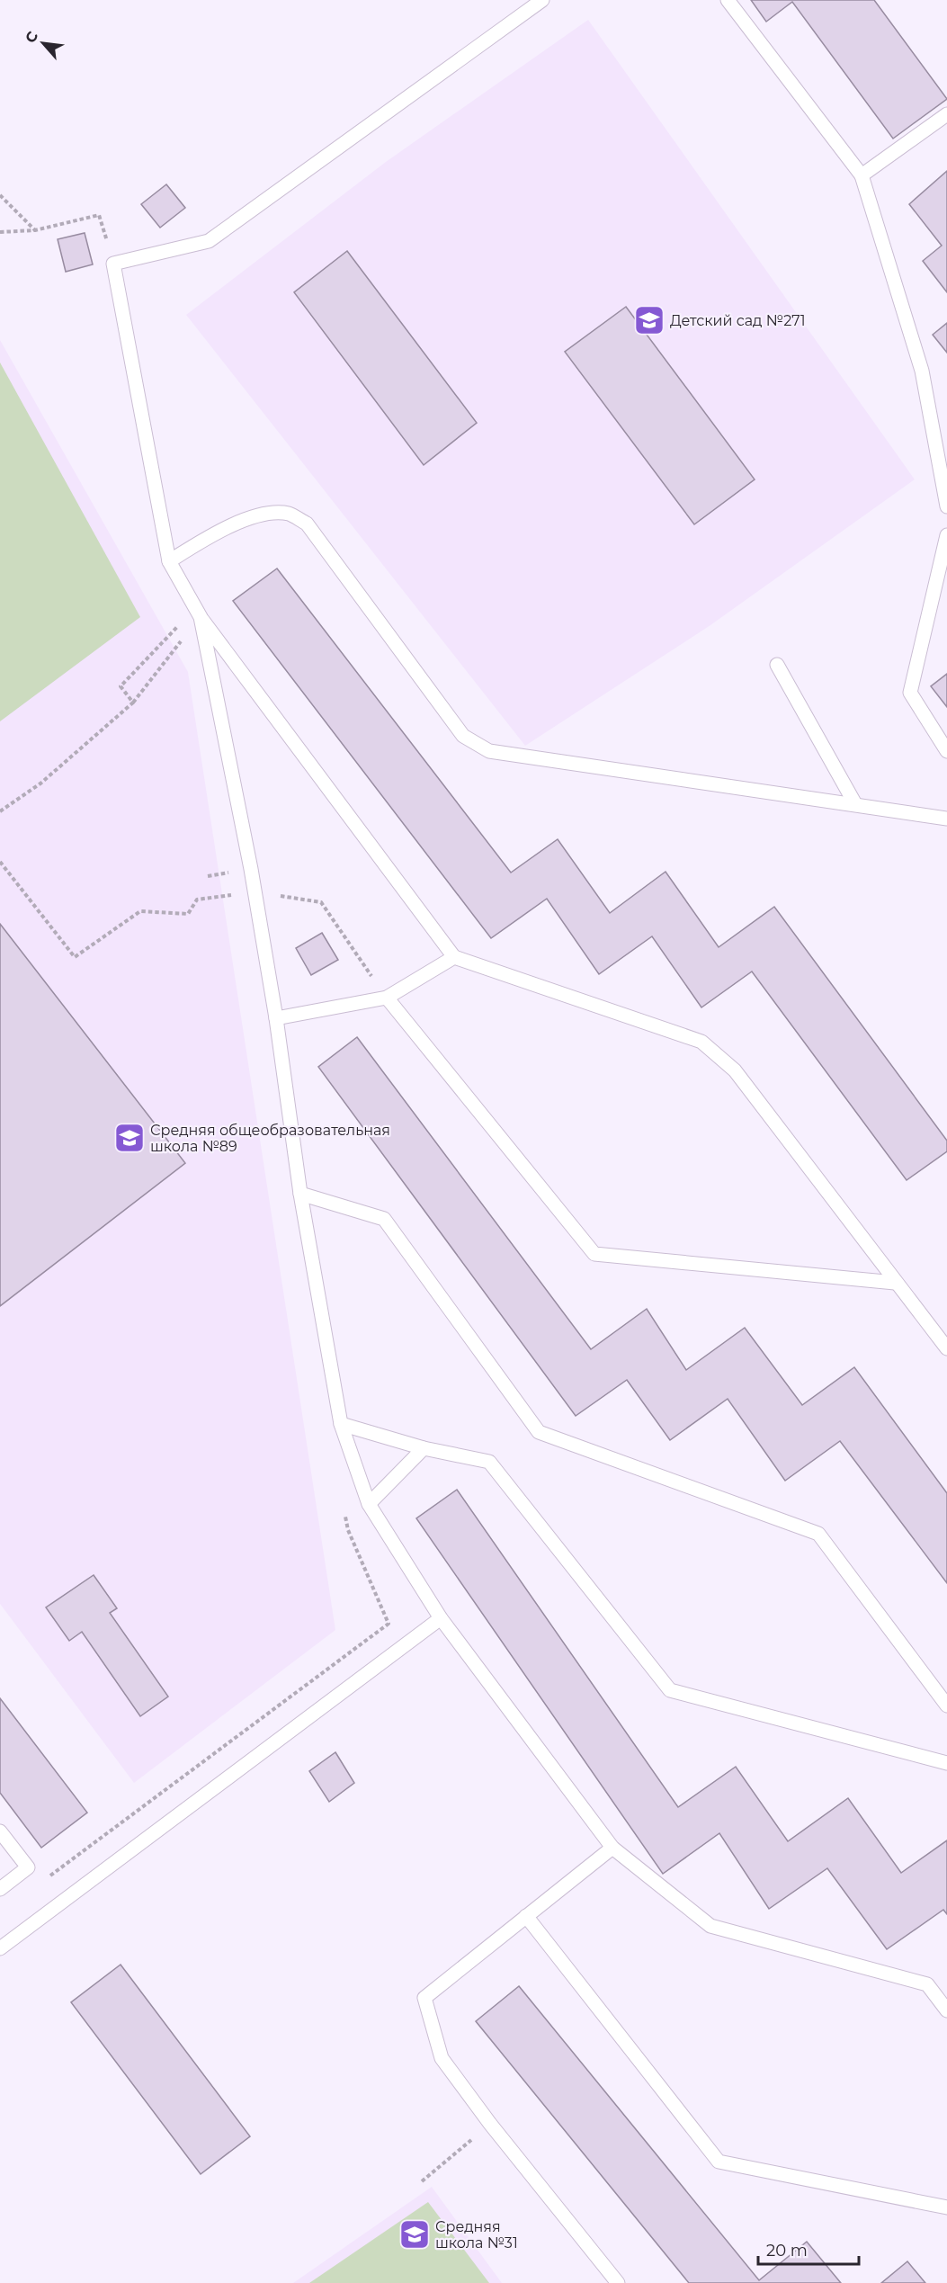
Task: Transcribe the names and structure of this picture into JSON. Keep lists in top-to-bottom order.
{
  "places": {
    "school or university": ["Детский сад №271", "Средняя общеобразовательная школа №89", "Средняя школа №31"]
  },
  "scale_bar": "20 m",
  "north": "top left"
}
